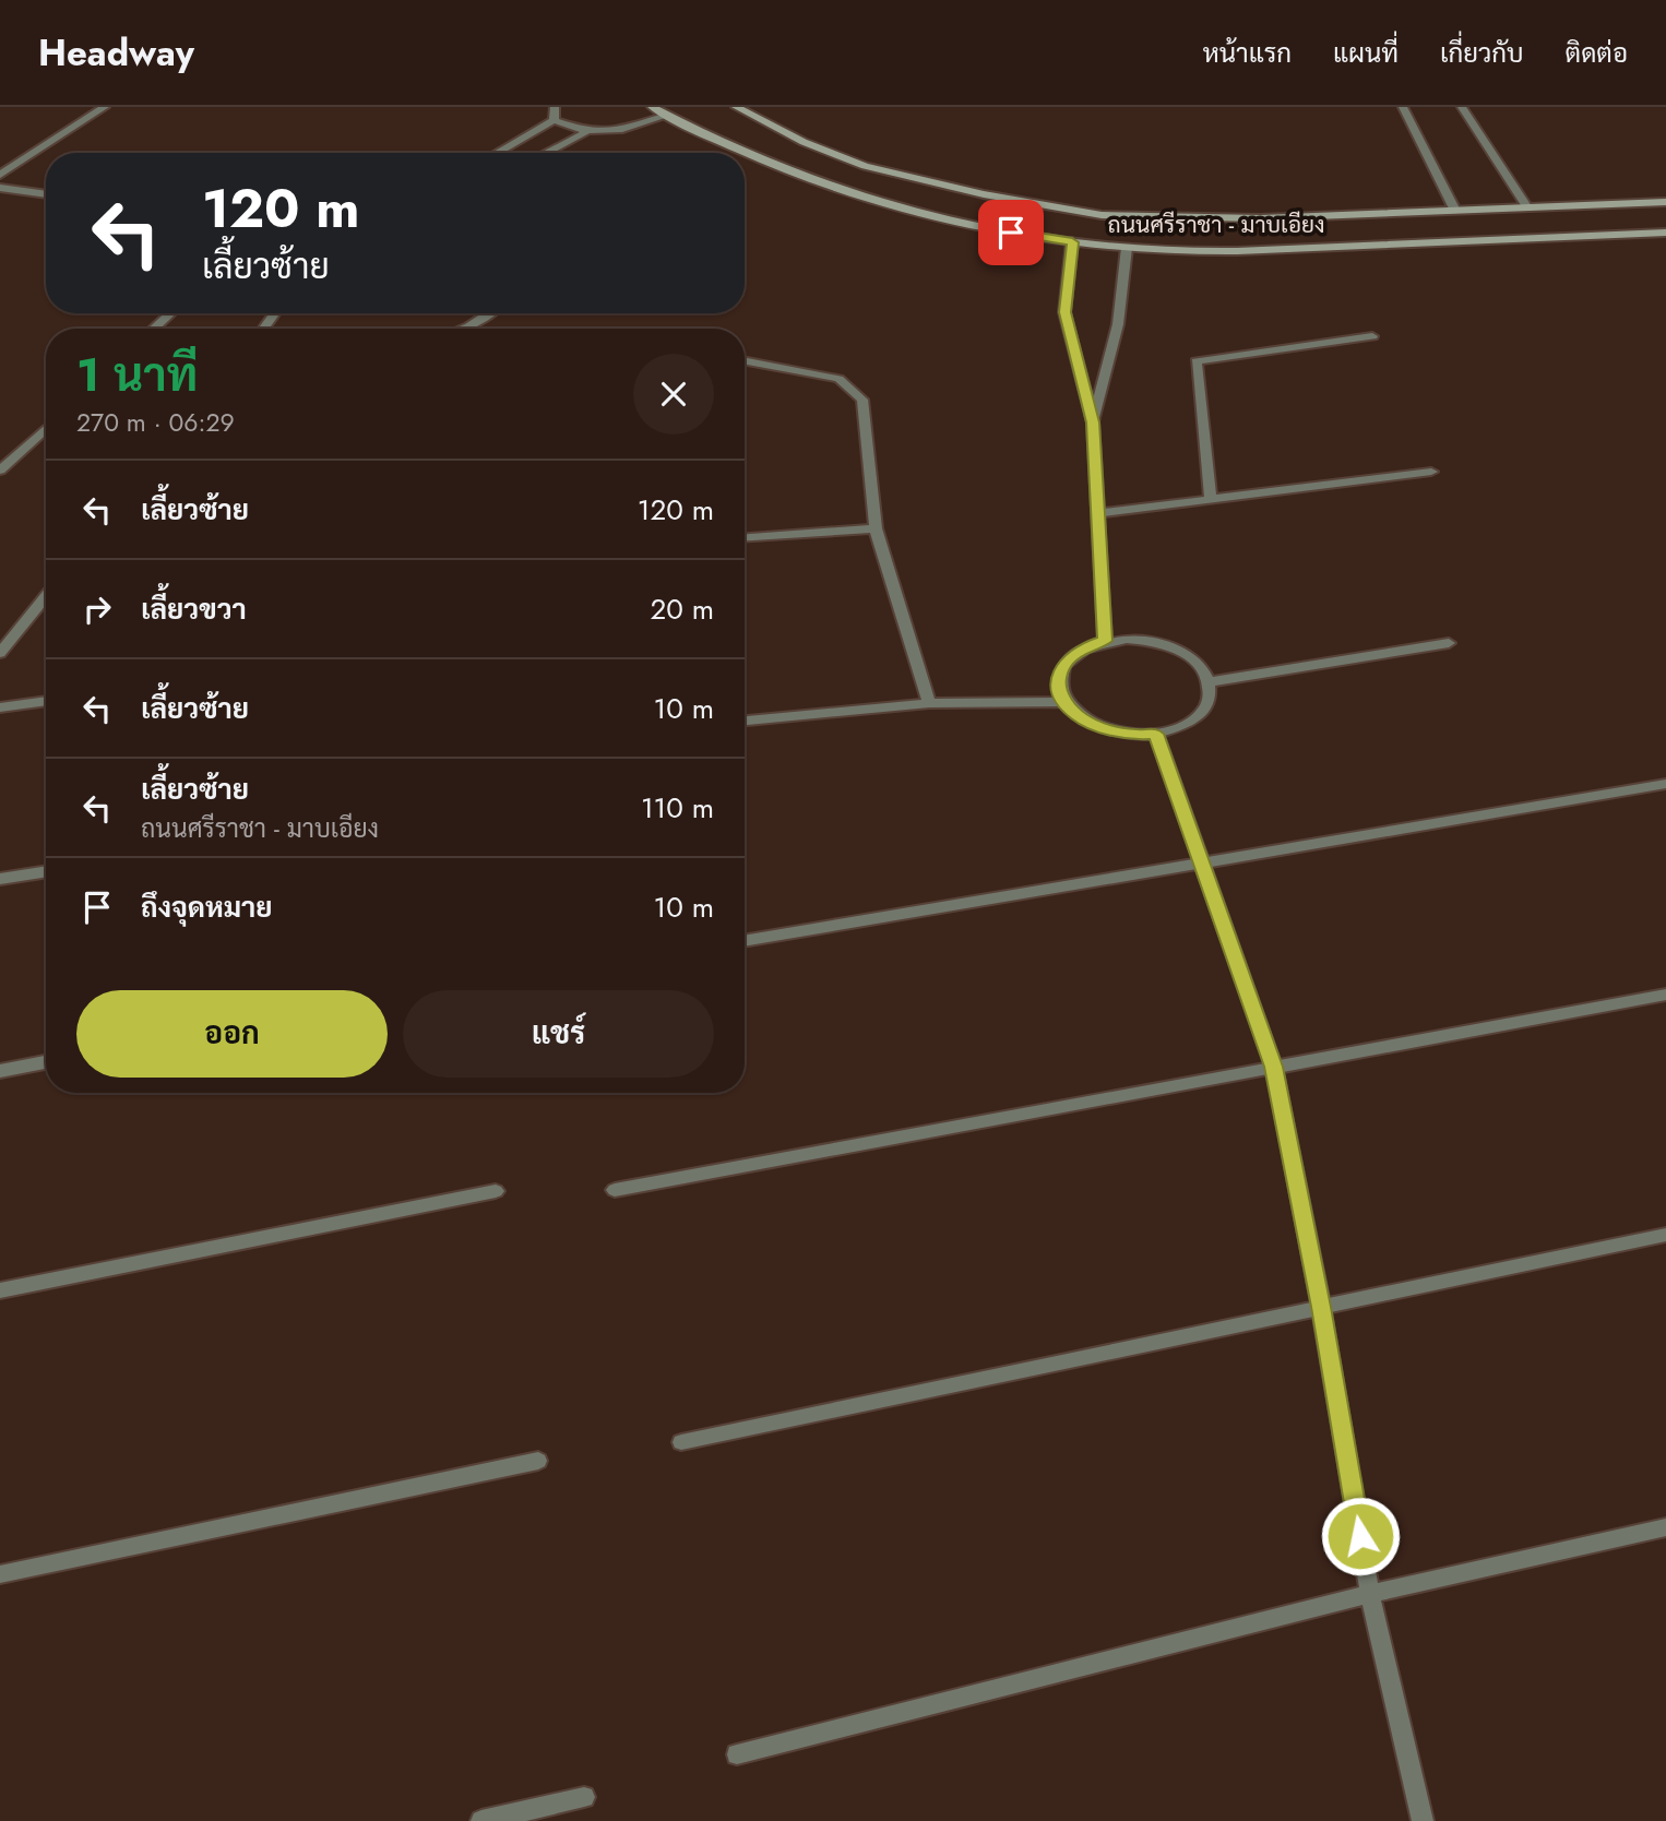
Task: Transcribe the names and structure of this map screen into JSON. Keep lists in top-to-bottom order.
{
  "streets": {
    "main road": ["ถนนศรีราชา - มาบเอียง"]
  },
  "page": {
    "header": "Headway",
    "nav": [
      "หน้าแรก",
      "แผนที่",
      "เกี่ยวกับ",
      "ติดต่อ"
    ],
    "turn": ["120 m", "เลี้ยวซ้าย"],
    "heading": ["1 นาที", "270 m · 06:29"],
    "list": [
      {
        "name": "เลี้ยวซ้าย",
        "value": "120 m"
      },
      {
        "name": "เลี้ยวขวา",
        "value": "20 m"
      },
      {
        "name": "เลี้ยวซ้าย",
        "value": "10 m"
      },
      {
        "name": "เลี้ยวซ้าย",
        "note": "ถนนศรีราชา - มาบเอียง",
        "value": "110 m"
      },
      {
        "name": "ถึงจุดหมาย",
        "value": "10 m"
      }
    ],
    "buttons": ["ออก", "แชร์"]
  }
}
